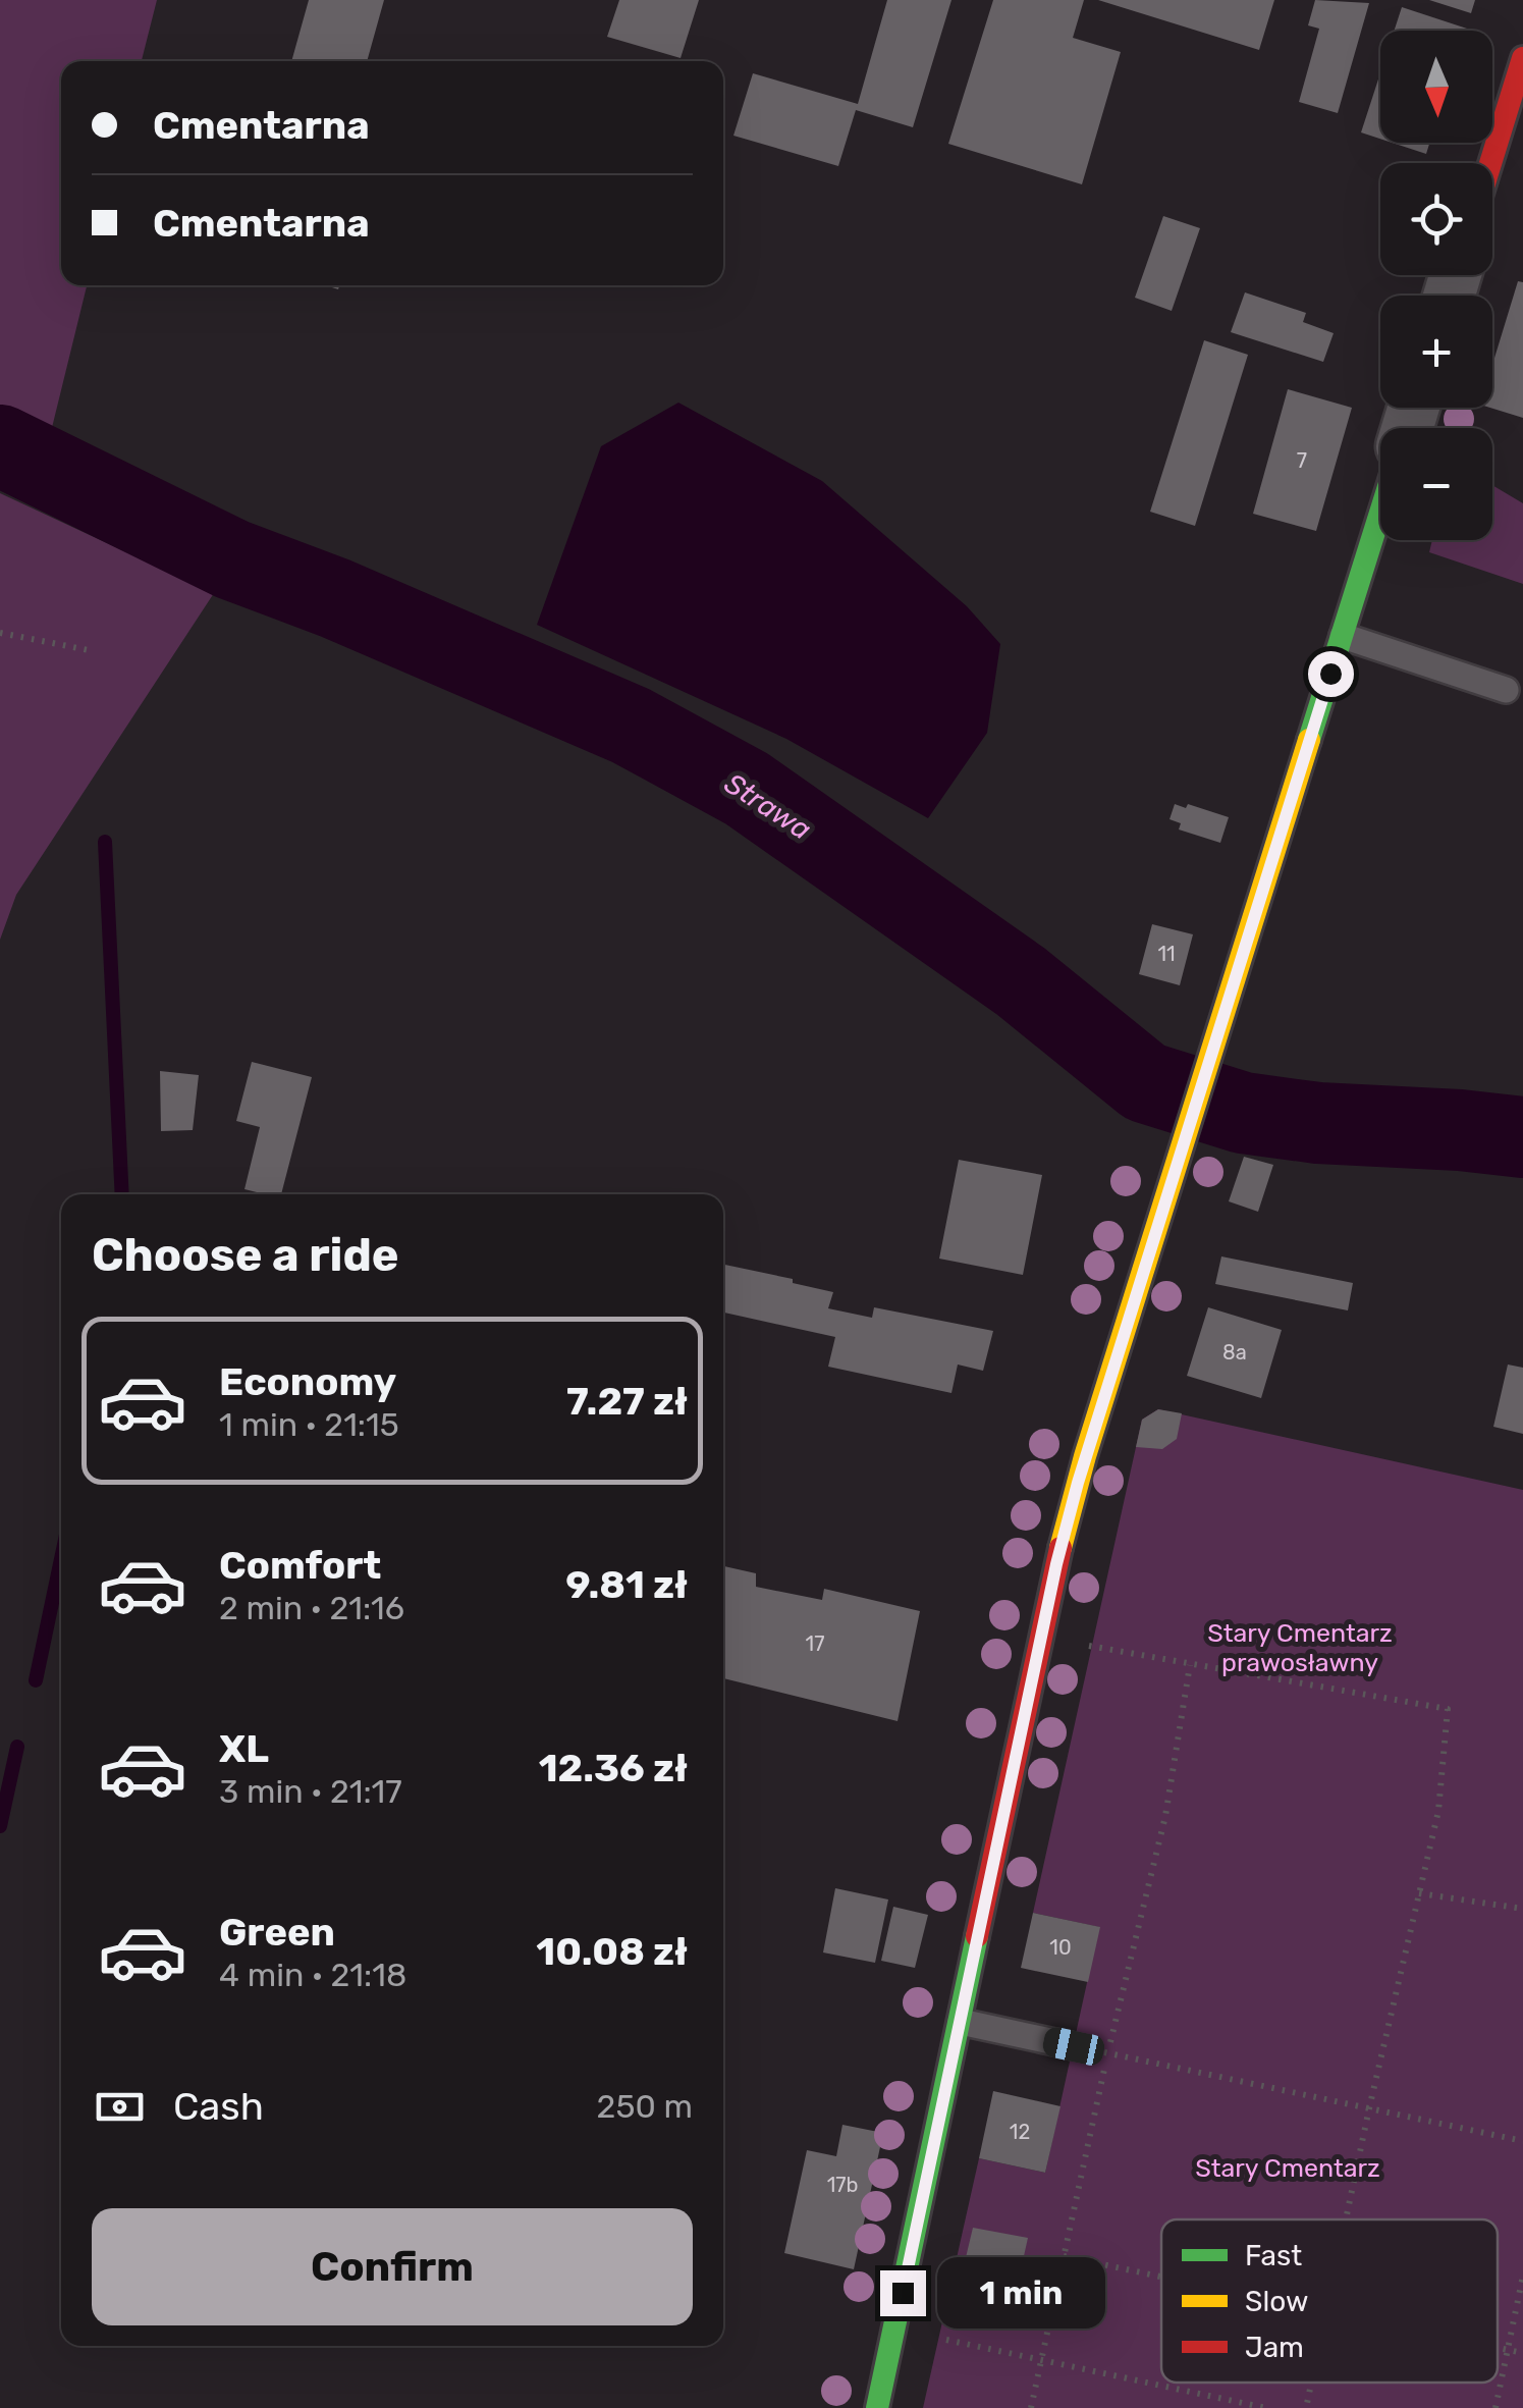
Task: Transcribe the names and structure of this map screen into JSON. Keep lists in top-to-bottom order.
{
  "water": ["Strawa"],
  "parks": ["Stary Cmentarz prawosławny", "Stary Cmentarz"],
  "house_numbers": [
    "7",
    "11",
    "8a",
    "17",
    "10",
    "12",
    "17b"
  ],
  "legend": ["Fast", "Slow", "Jam"],
  "north": "bottom",
  "page": {
    "map_buttons": ["+", "−"],
    "banner": ["Cmentarna", "Cmentarna"],
    "heading": "Choose a ride",
    "list": [
      {
        "name": "Economy",
        "note": "1 min · 21:15",
        "value": "7.27 zł"
      },
      {
        "name": "Comfort",
        "note": "2 min · 21:16",
        "value": "9.81 zł"
      },
      {
        "name": "XL",
        "note": "3 min · 21:17",
        "value": "12.36 zł"
      },
      {
        "name": "Green",
        "note": "4 min · 21:18",
        "value": "10.08 zł"
      }
    ],
    "pay": ["Cash", "250 m"],
    "buttons": "Confirm",
    "bubble": "1 min"
  }
}
